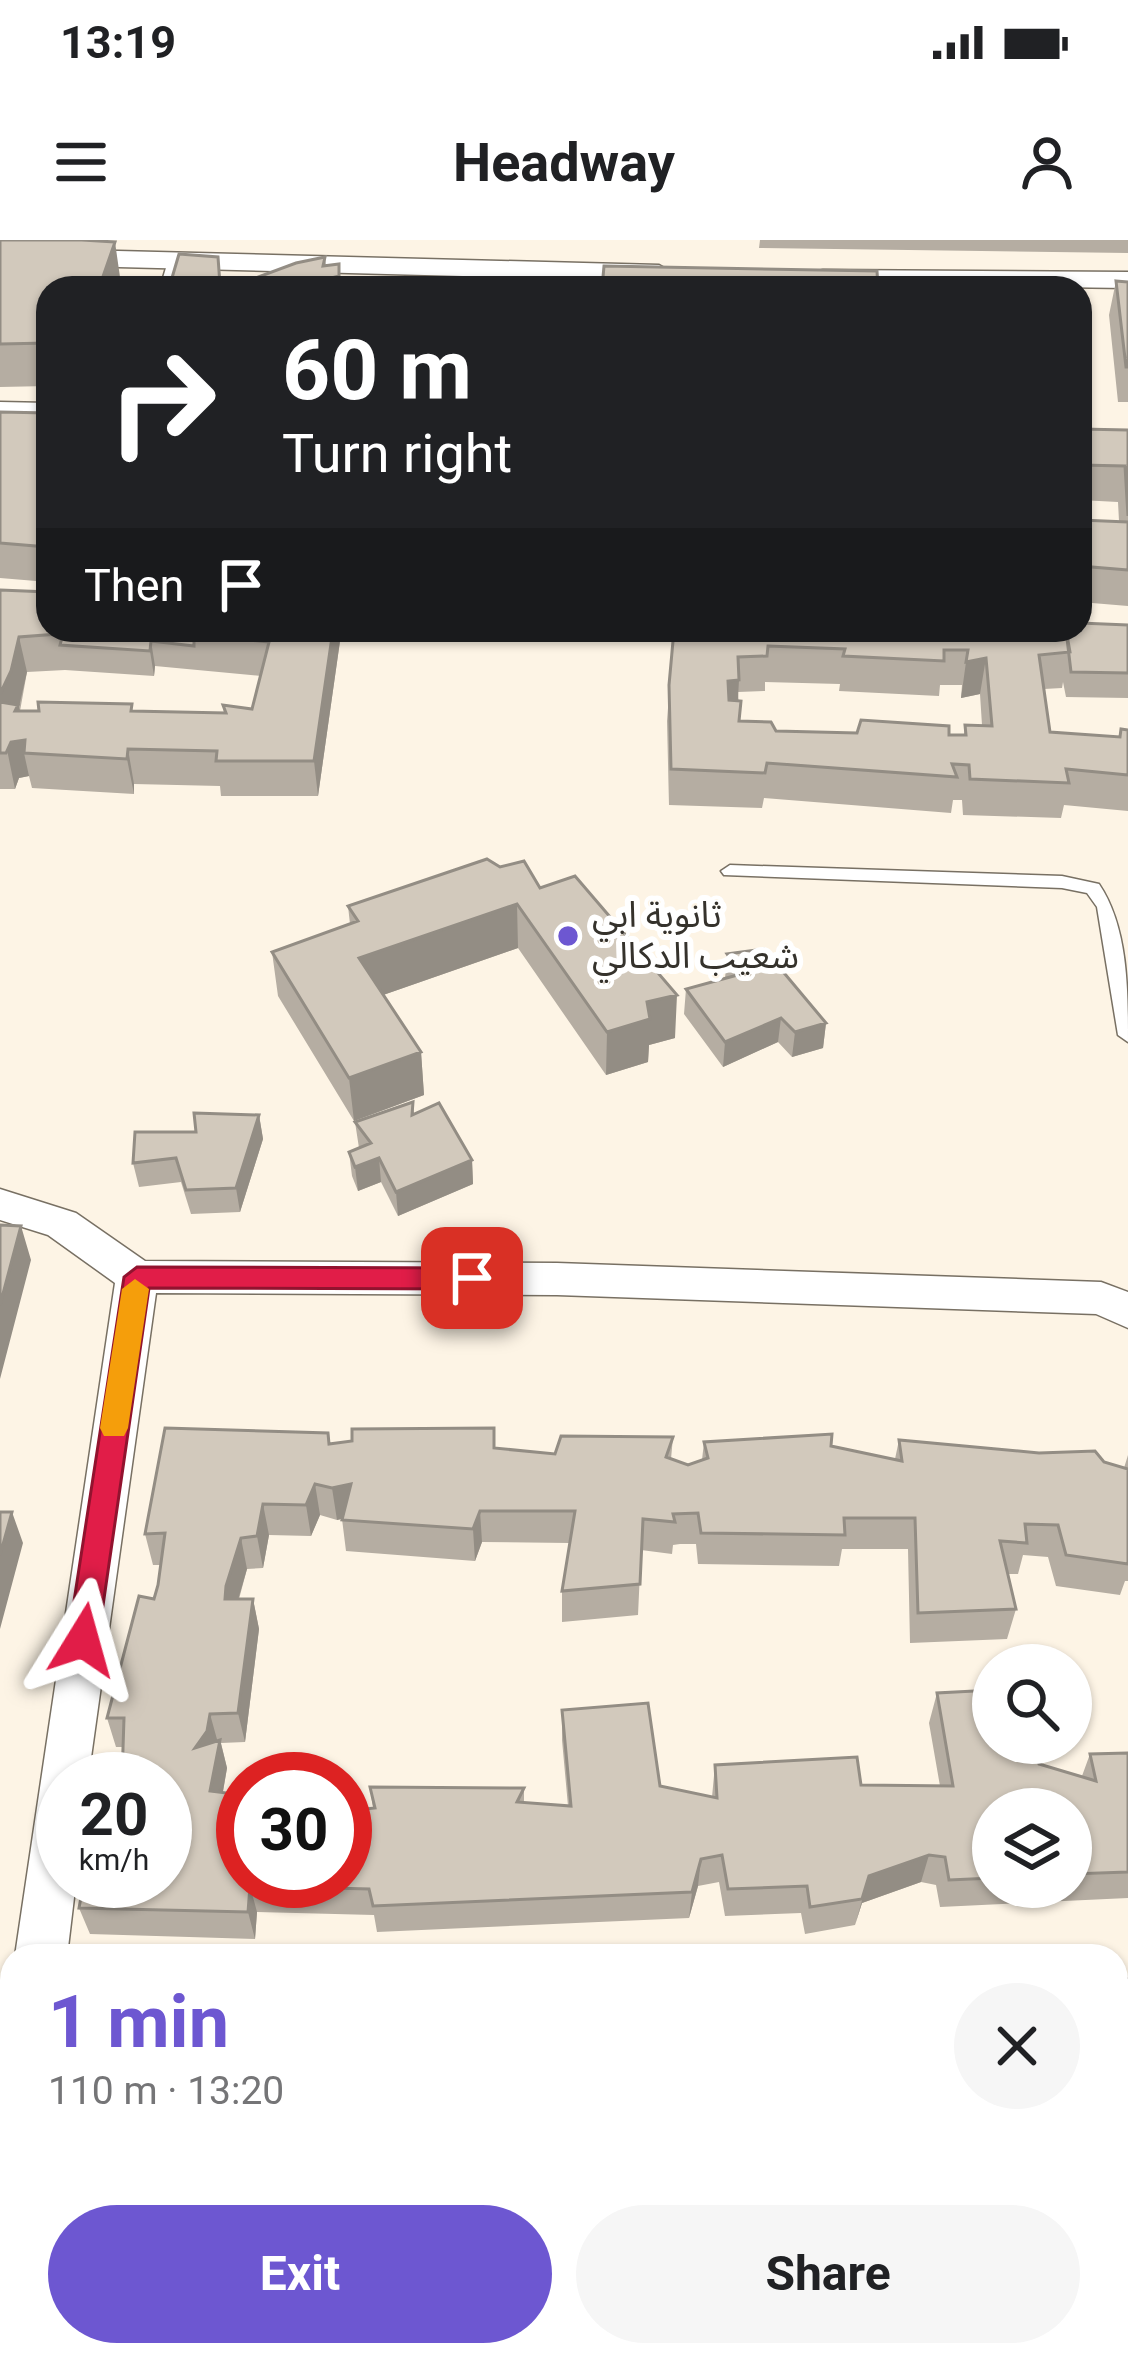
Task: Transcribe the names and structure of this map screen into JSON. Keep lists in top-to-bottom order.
{
  "places": ["ثانوية ابي شعيب الدكالي"],
  "page": {
    "status": "13:19",
    "header": "Headway",
    "turn": ["60 m", "Turn right"],
    "then": "Then",
    "speed": "20 km/h",
    "limit": "30",
    "heading": ["1 min", "110 m · 13:20"],
    "buttons": ["Exit", "Share"]
  }
}
